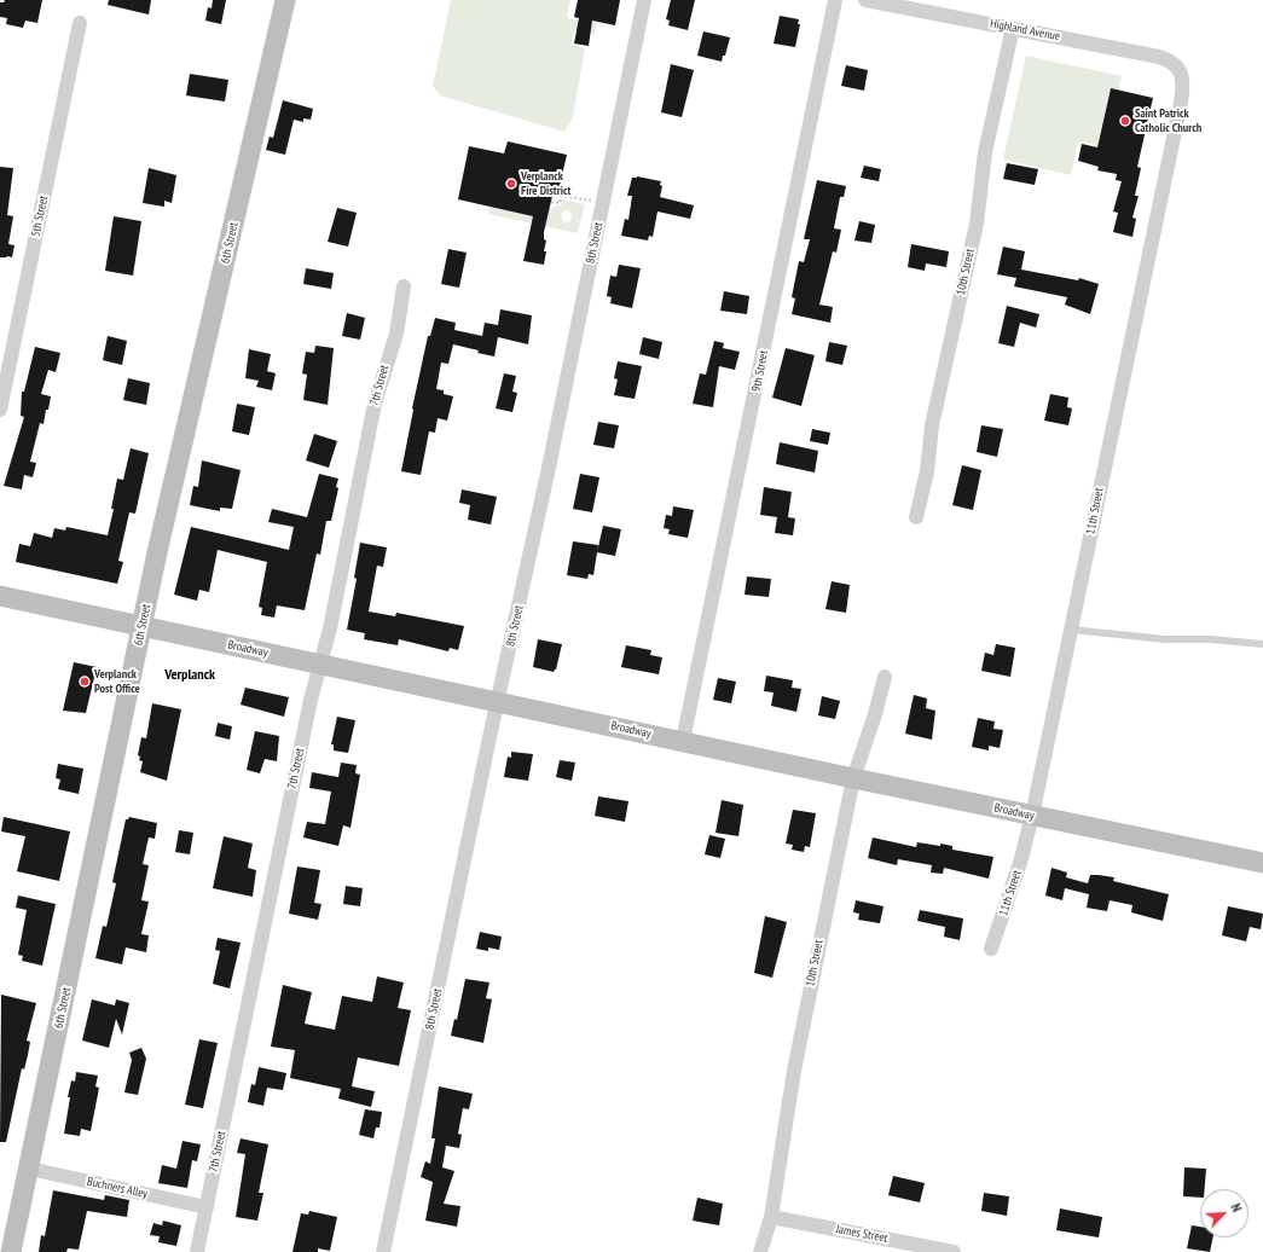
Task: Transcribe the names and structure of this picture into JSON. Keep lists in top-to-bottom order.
{
  "streets": {
    "street": [
      "Highland Avenue",
      "5th Street",
      "6th Street",
      "8th Street",
      "10th Street",
      "9th Street",
      "7th Street",
      "11th Street",
      "Broadway",
      "Buchners Alley",
      "James Street"
    ]
  },
  "crossings": [
    ["Highland Avenue", "10th Street"],
    ["Highland Avenue", "11th Street"],
    ["6th Street", "Broadway"],
    ["6th Street", "Buchners Alley"],
    ["8th Street", "Broadway"],
    ["10th Street", "Broadway"],
    ["10th Street", "James Street"],
    ["9th Street", "Broadway"],
    ["7th Street", "Broadway"],
    ["7th Street", "Buchners Alley"],
    ["11th Street", "Broadway"]
  ],
  "districts": ["Verplanck"],
  "places": ["Saint Patrick Catholic Church", "Verplanck Fire District", "Verplanck Post Office"],
  "north": "top right"
}
